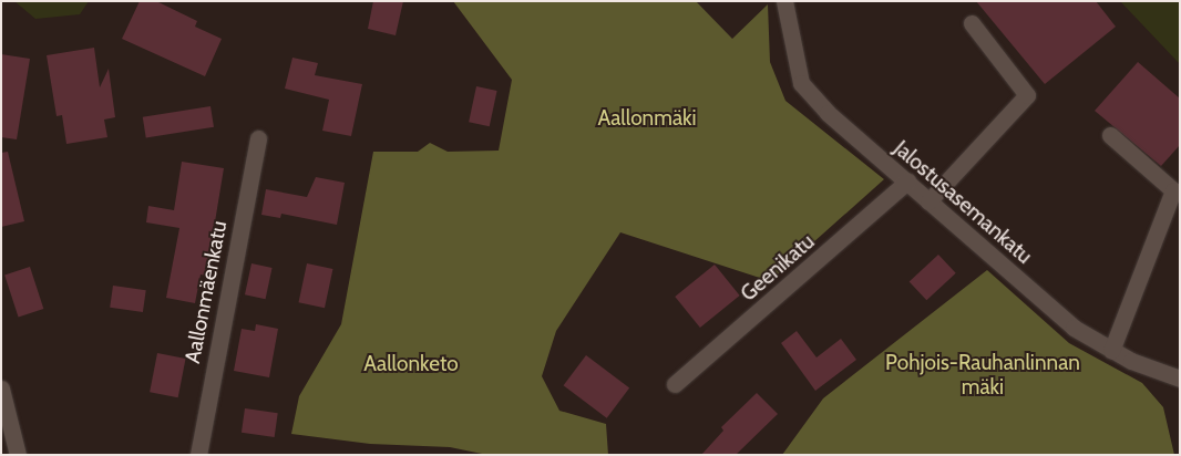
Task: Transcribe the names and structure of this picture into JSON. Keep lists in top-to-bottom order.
{
  "streets": {
    "street": ["Jalostusasemankatu", "Geenikatu", "Aallonmäenkatu"]
  },
  "crossings": [
    ["Jalostusasemankatu", "Geenikatu"]
  ],
  "parks": ["Aallonmäki", "Pohjois-Rauhanlinnan mäki", "Aallonketo"]
}
